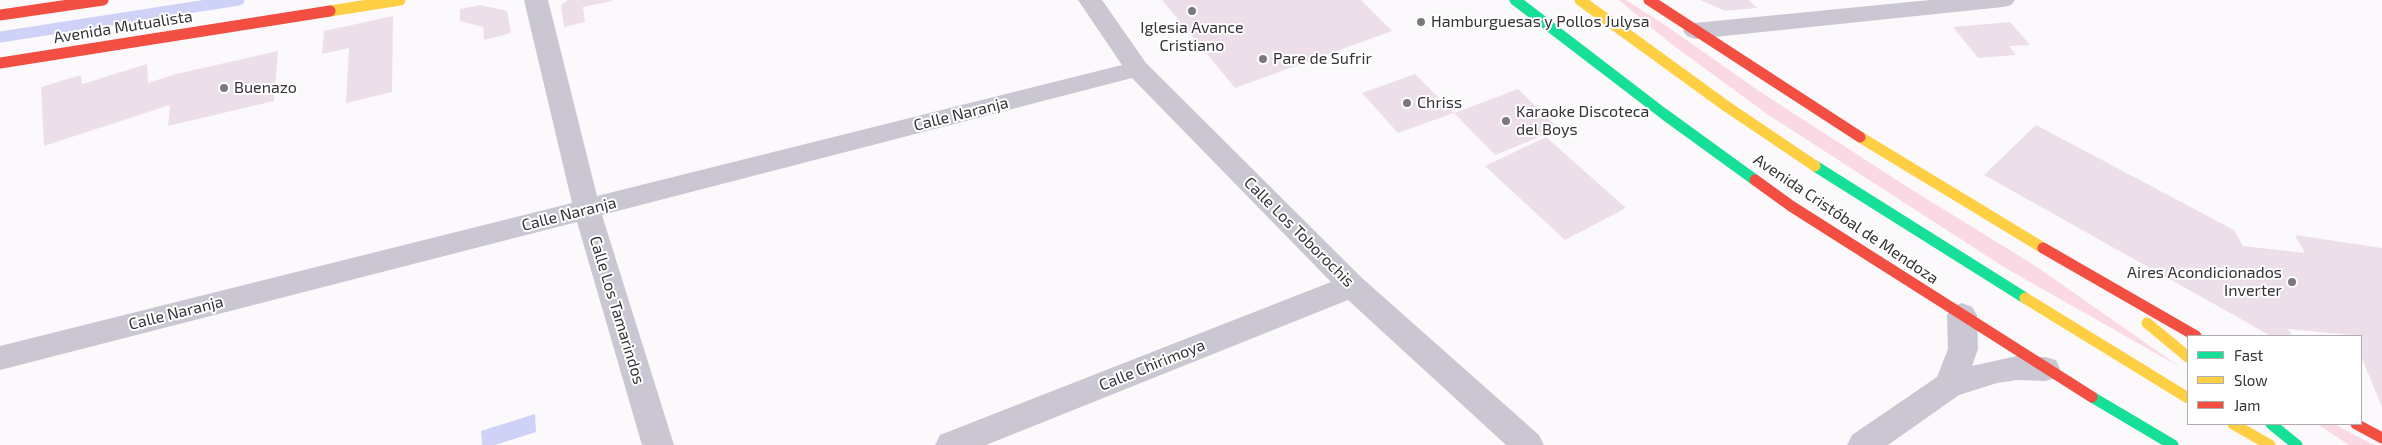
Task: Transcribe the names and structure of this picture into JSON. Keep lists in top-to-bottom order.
{
  "streets": {
    "main road": ["Avenida Mutualista", "Avenida Cristóbal de Mendoza"],
    "street": [
      "Calle Naranja",
      "Calle Los Toborochis",
      "Calle Los Tamarindos",
      "Calle Chirimoya"
    ]
  },
  "crossings": [
    ["Calle Naranja", "Calle Los Toborochis"],
    ["Calle Naranja", "Calle Los Tamarindos"],
    ["Calle Los Toborochis", "Calle Chirimoya"]
  ],
  "places": [
    "Iglesia Avance Cristiano",
    "Hamburguesas y Pollos Julysa",
    "Pare de Sufrir",
    "Buenazo",
    "Chriss",
    "Karaoke Discoteca del Boys",
    "Aires Acondicionados Inverter"
  ],
  "legend": ["Fast", "Slow", "Jam"]
}
